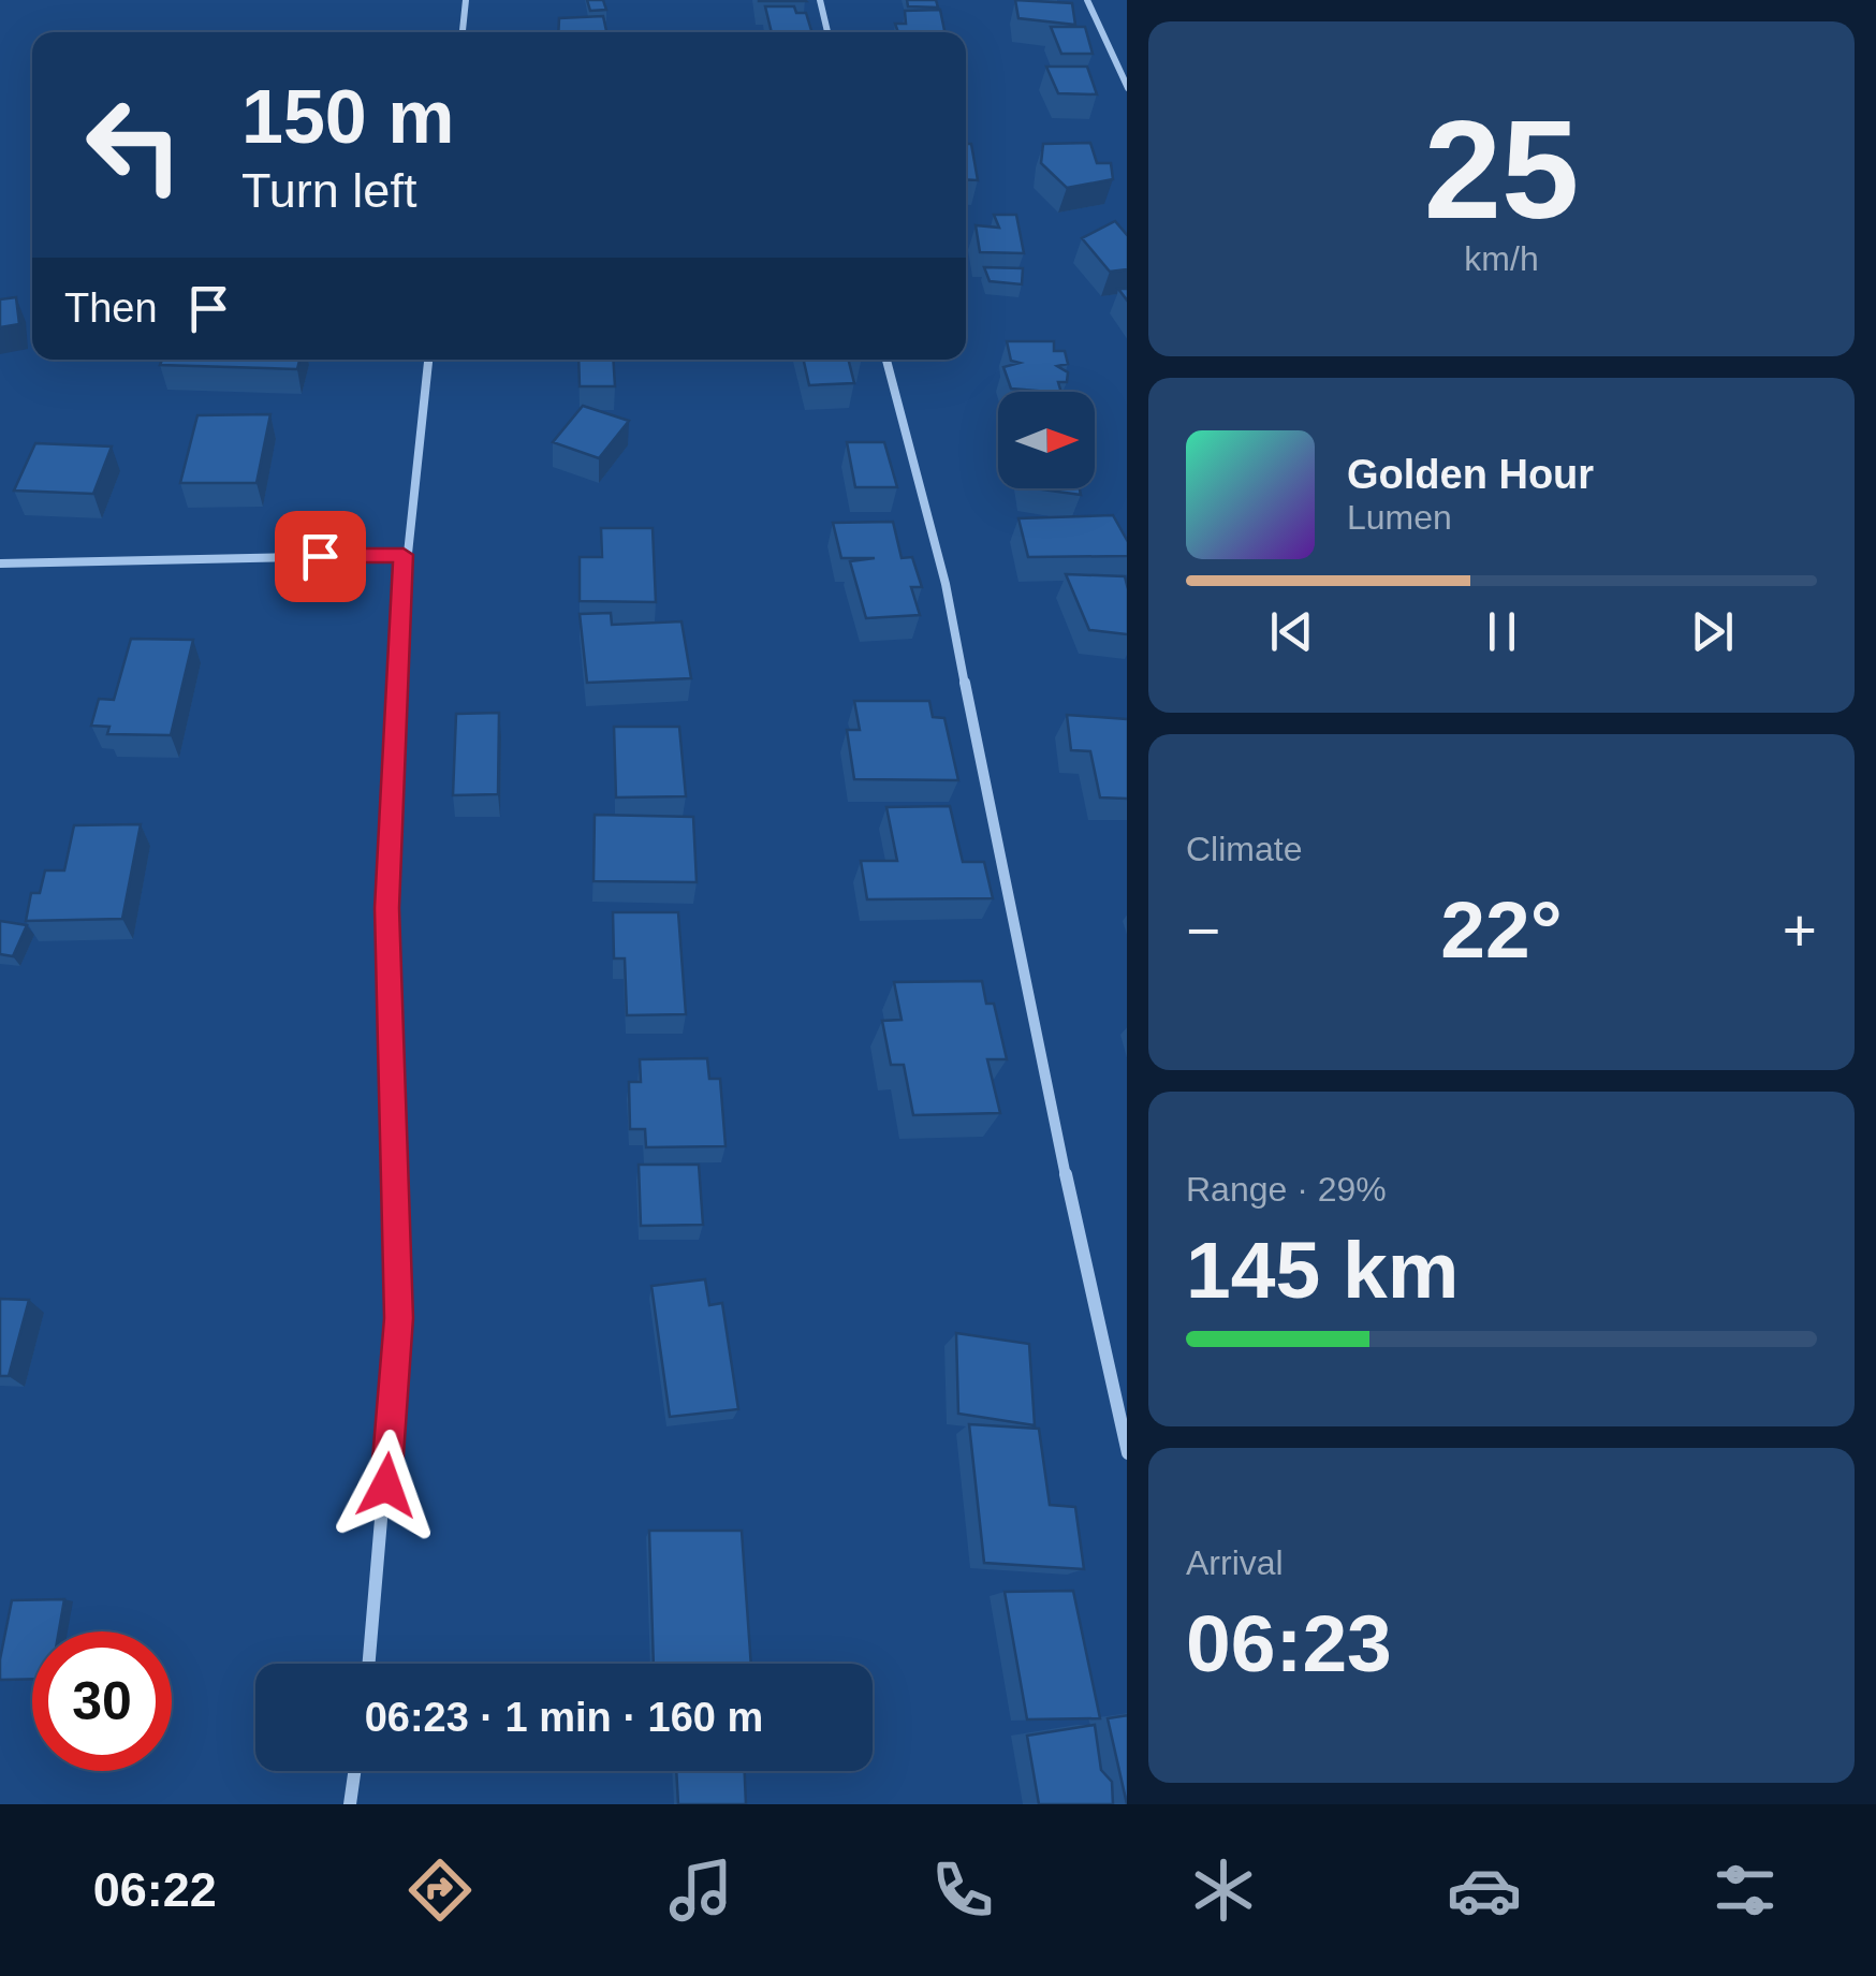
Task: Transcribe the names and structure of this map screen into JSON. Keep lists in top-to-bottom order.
{
  "north": "right",
  "page": {
    "tile": [
      ["25", "km/h"],
      "Climate",
      ["Range · 29%", "145 km"],
      ["Arrival", "06:23"]
    ],
    "turn": ["150 m", "Turn left"],
    "then": "Then",
    "song": ["Golden Hour", "Lumen"],
    "heat": ["−", "22°", "+"],
    "limit": "30",
    "trip": "06:23 · 1 min · 160 m",
    "tabs": "06:22"
  }
}
